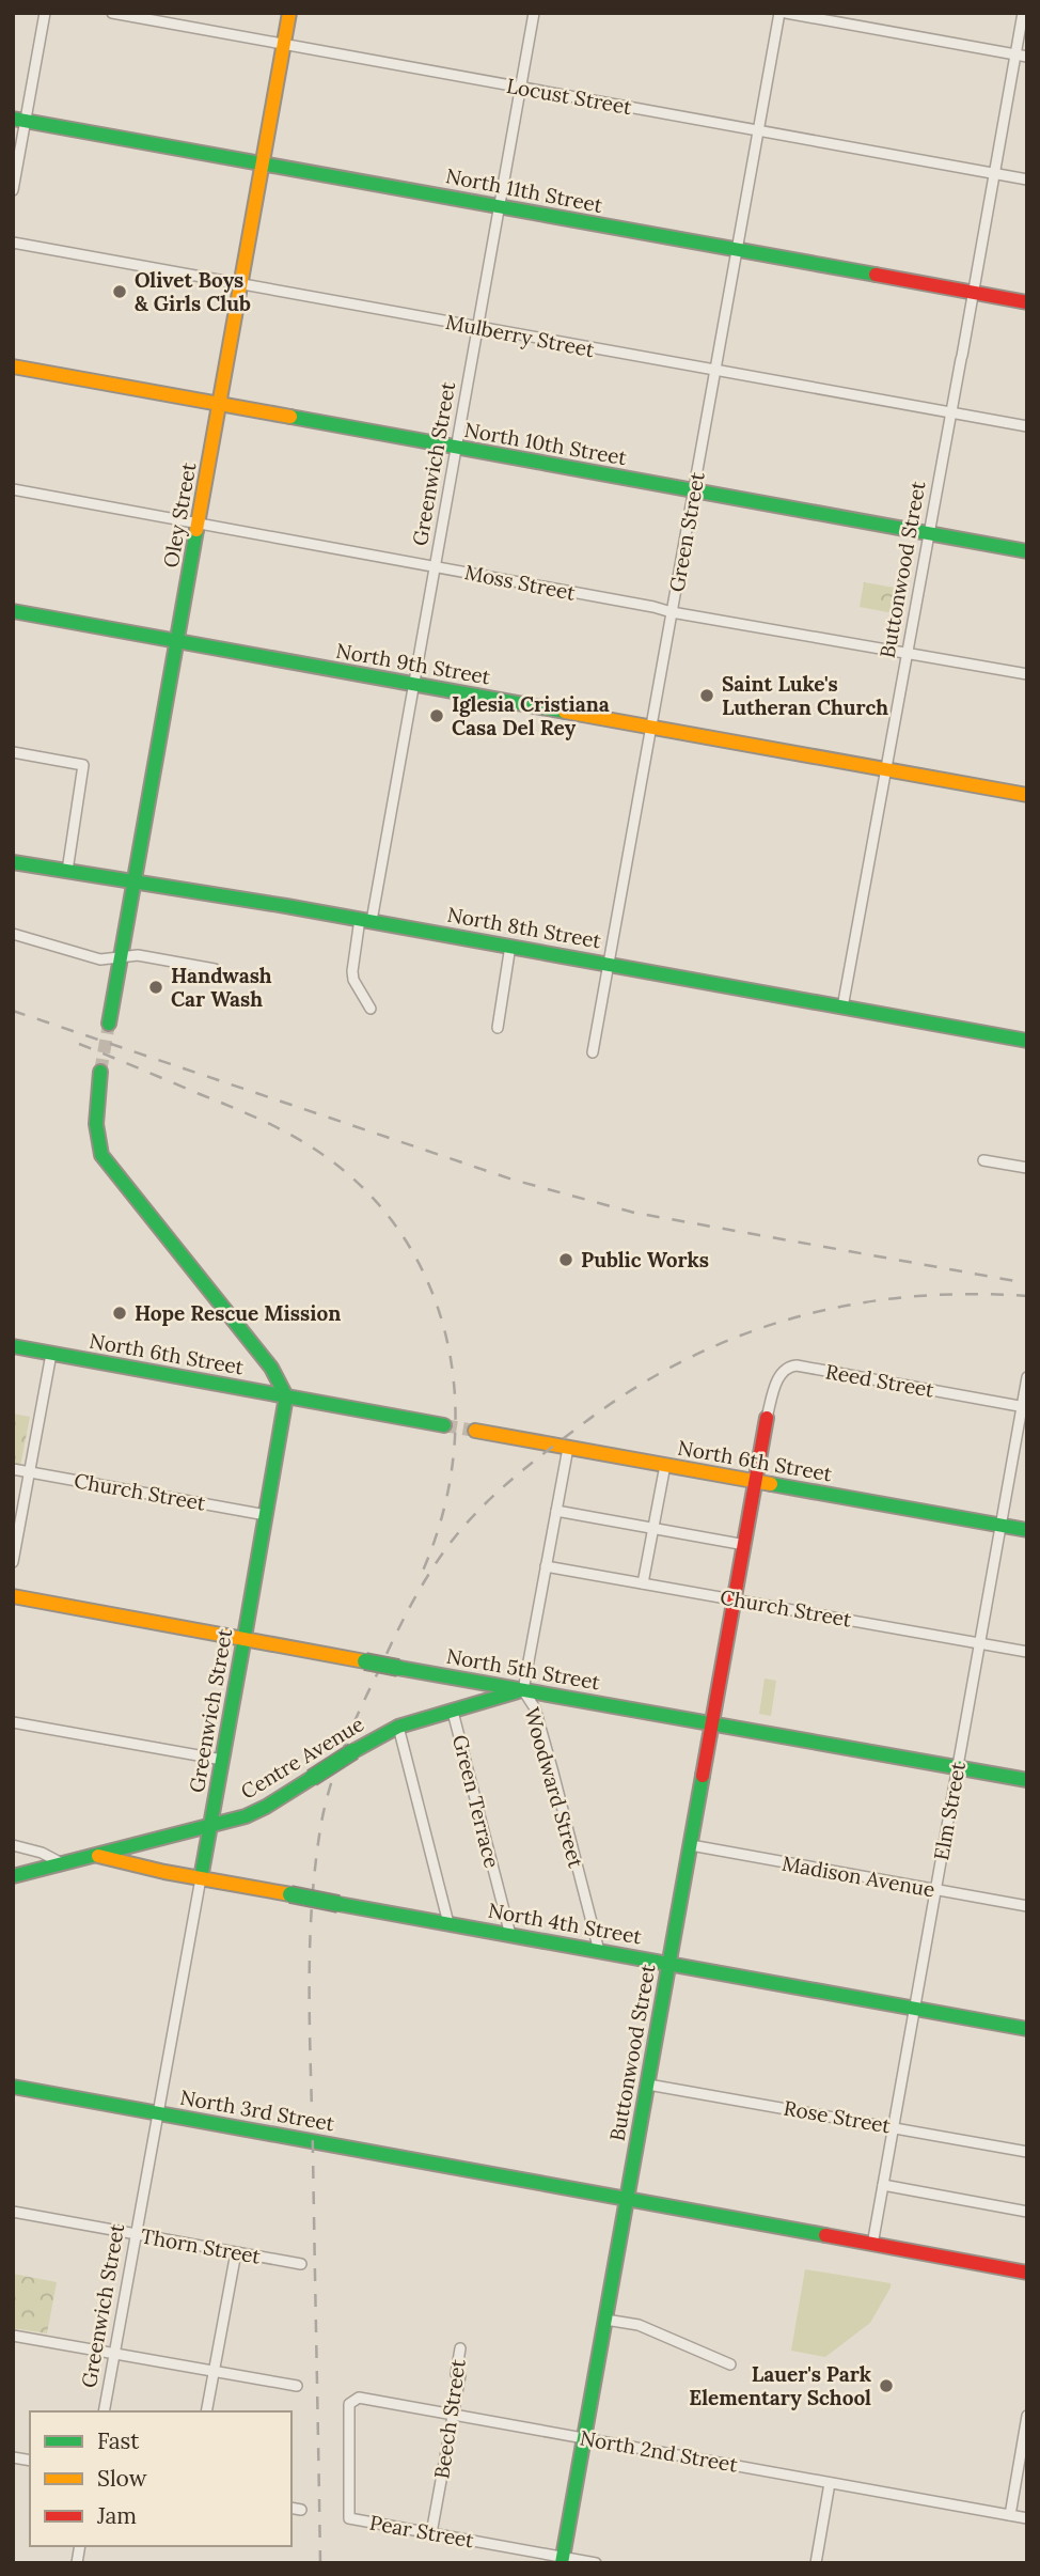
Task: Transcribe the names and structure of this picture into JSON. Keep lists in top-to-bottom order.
{
  "streets": {
    "street": [
      "Locust Street",
      "North 11th Street",
      "Mulberry Street",
      "North 10th Street",
      "Greenwich Street",
      "Oley Street",
      "Green Street",
      "Buttonwood Street",
      "Moss Street",
      "North 9th Street",
      "North 8th Street",
      "North 6th Street",
      "Reed Street",
      "Church Street",
      "North 5th Street",
      "Centre Avenue",
      "Woodward Street",
      "Green Terrace",
      "Elm Street",
      "Madison Avenue",
      "North 4th Street",
      "North 3rd Street",
      "Rose Street",
      "Thorn Street",
      "Beech Street",
      "North 2nd Street",
      "Pear Street"
    ]
  },
  "crossings": [
    ["Locust Street", "Greenwich Street"],
    ["Locust Street", "Oley Street"],
    ["Locust Street", "Green Street"],
    ["Locust Street", "Buttonwood Street"],
    ["North 11th Street", "Greenwich Street"],
    ["North 11th Street", "Oley Street"],
    ["North 11th Street", "Green Street"],
    ["North 11th Street", "Buttonwood Street"],
    ["Mulberry Street", "Greenwich Street"],
    ["Mulberry Street", "Oley Street"],
    ["Mulberry Street", "Green Street"],
    ["Mulberry Street", "Buttonwood Street"],
    ["North 10th Street", "Greenwich Street"],
    ["North 10th Street", "Oley Street"],
    ["North 10th Street", "Green Street"],
    ["North 10th Street", "Buttonwood Street"],
    ["Greenwich Street", "Moss Street"],
    ["Greenwich Street", "North 9th Street"],
    ["Greenwich Street", "North 8th Street"],
    ["Greenwich Street", "North 6th Street"],
    ["Greenwich Street", "Church Street"],
    ["Greenwich Street", "North 5th Street"],
    ["Greenwich Street", "Centre Avenue"],
    ["Greenwich Street", "North 4th Street"],
    ["Greenwich Street", "North 3rd Street"],
    ["Greenwich Street", "Thorn Street"],
    ["Oley Street", "Moss Street"],
    ["Oley Street", "North 9th Street"],
    ["Oley Street", "North 8th Street"],
    ["Green Street", "Moss Street"],
    ["Green Street", "North 9th Street"],
    ["Green Street", "North 8th Street"],
    ["Buttonwood Street", "Moss Street"],
    ["Buttonwood Street", "North 9th Street"],
    ["Buttonwood Street", "North 8th Street"],
    ["Buttonwood Street", "North 6th Street"],
    ["Buttonwood Street", "Reed Street"],
    ["Buttonwood Street", "Church Street"],
    ["Buttonwood Street", "North 5th Street"],
    ["Buttonwood Street", "Madison Avenue"],
    ["Buttonwood Street", "North 4th Street"],
    ["Buttonwood Street", "North 3rd Street"],
    ["Buttonwood Street", "Rose Street"],
    ["Buttonwood Street", "North 2nd Street"],
    ["Buttonwood Street", "Pear Street"],
    ["North 6th Street", "Woodward Street"],
    ["North 6th Street", "Elm Street"],
    ["Reed Street", "Elm Street"],
    ["Church Street", "Woodward Street"],
    ["Church Street", "Elm Street"],
    ["North 5th Street", "Centre Avenue"],
    ["North 5th Street", "Woodward Street"],
    ["North 5th Street", "Elm Street"],
    ["Centre Avenue", "Woodward Street"],
    ["Centre Avenue", "Green Terrace"],
    ["Centre Avenue", "North 4th Street"],
    ["Woodward Street", "North 4th Street"],
    ["Green Terrace", "North 4th Street"],
    ["Elm Street", "Madison Avenue"],
    ["Elm Street", "North 4th Street"],
    ["Elm Street", "North 3rd Street"],
    ["Elm Street", "Rose Street"],
    ["Beech Street", "North 2nd Street"],
    ["Beech Street", "Pear Street"],
    ["North 2nd Street", "Pear Street"]
  ],
  "places": [
    "Olivet Boys & Girls Club",
    "Saint Luke's Lutheran Church",
    "Iglesia Cristiana Casa Del Rey",
    "Handwash Car Wash",
    "Public Works",
    "Hope Rescue Mission",
    "Lauer's Park Elementary School"
  ],
  "legend": ["Fast", "Slow", "Jam"]
}
